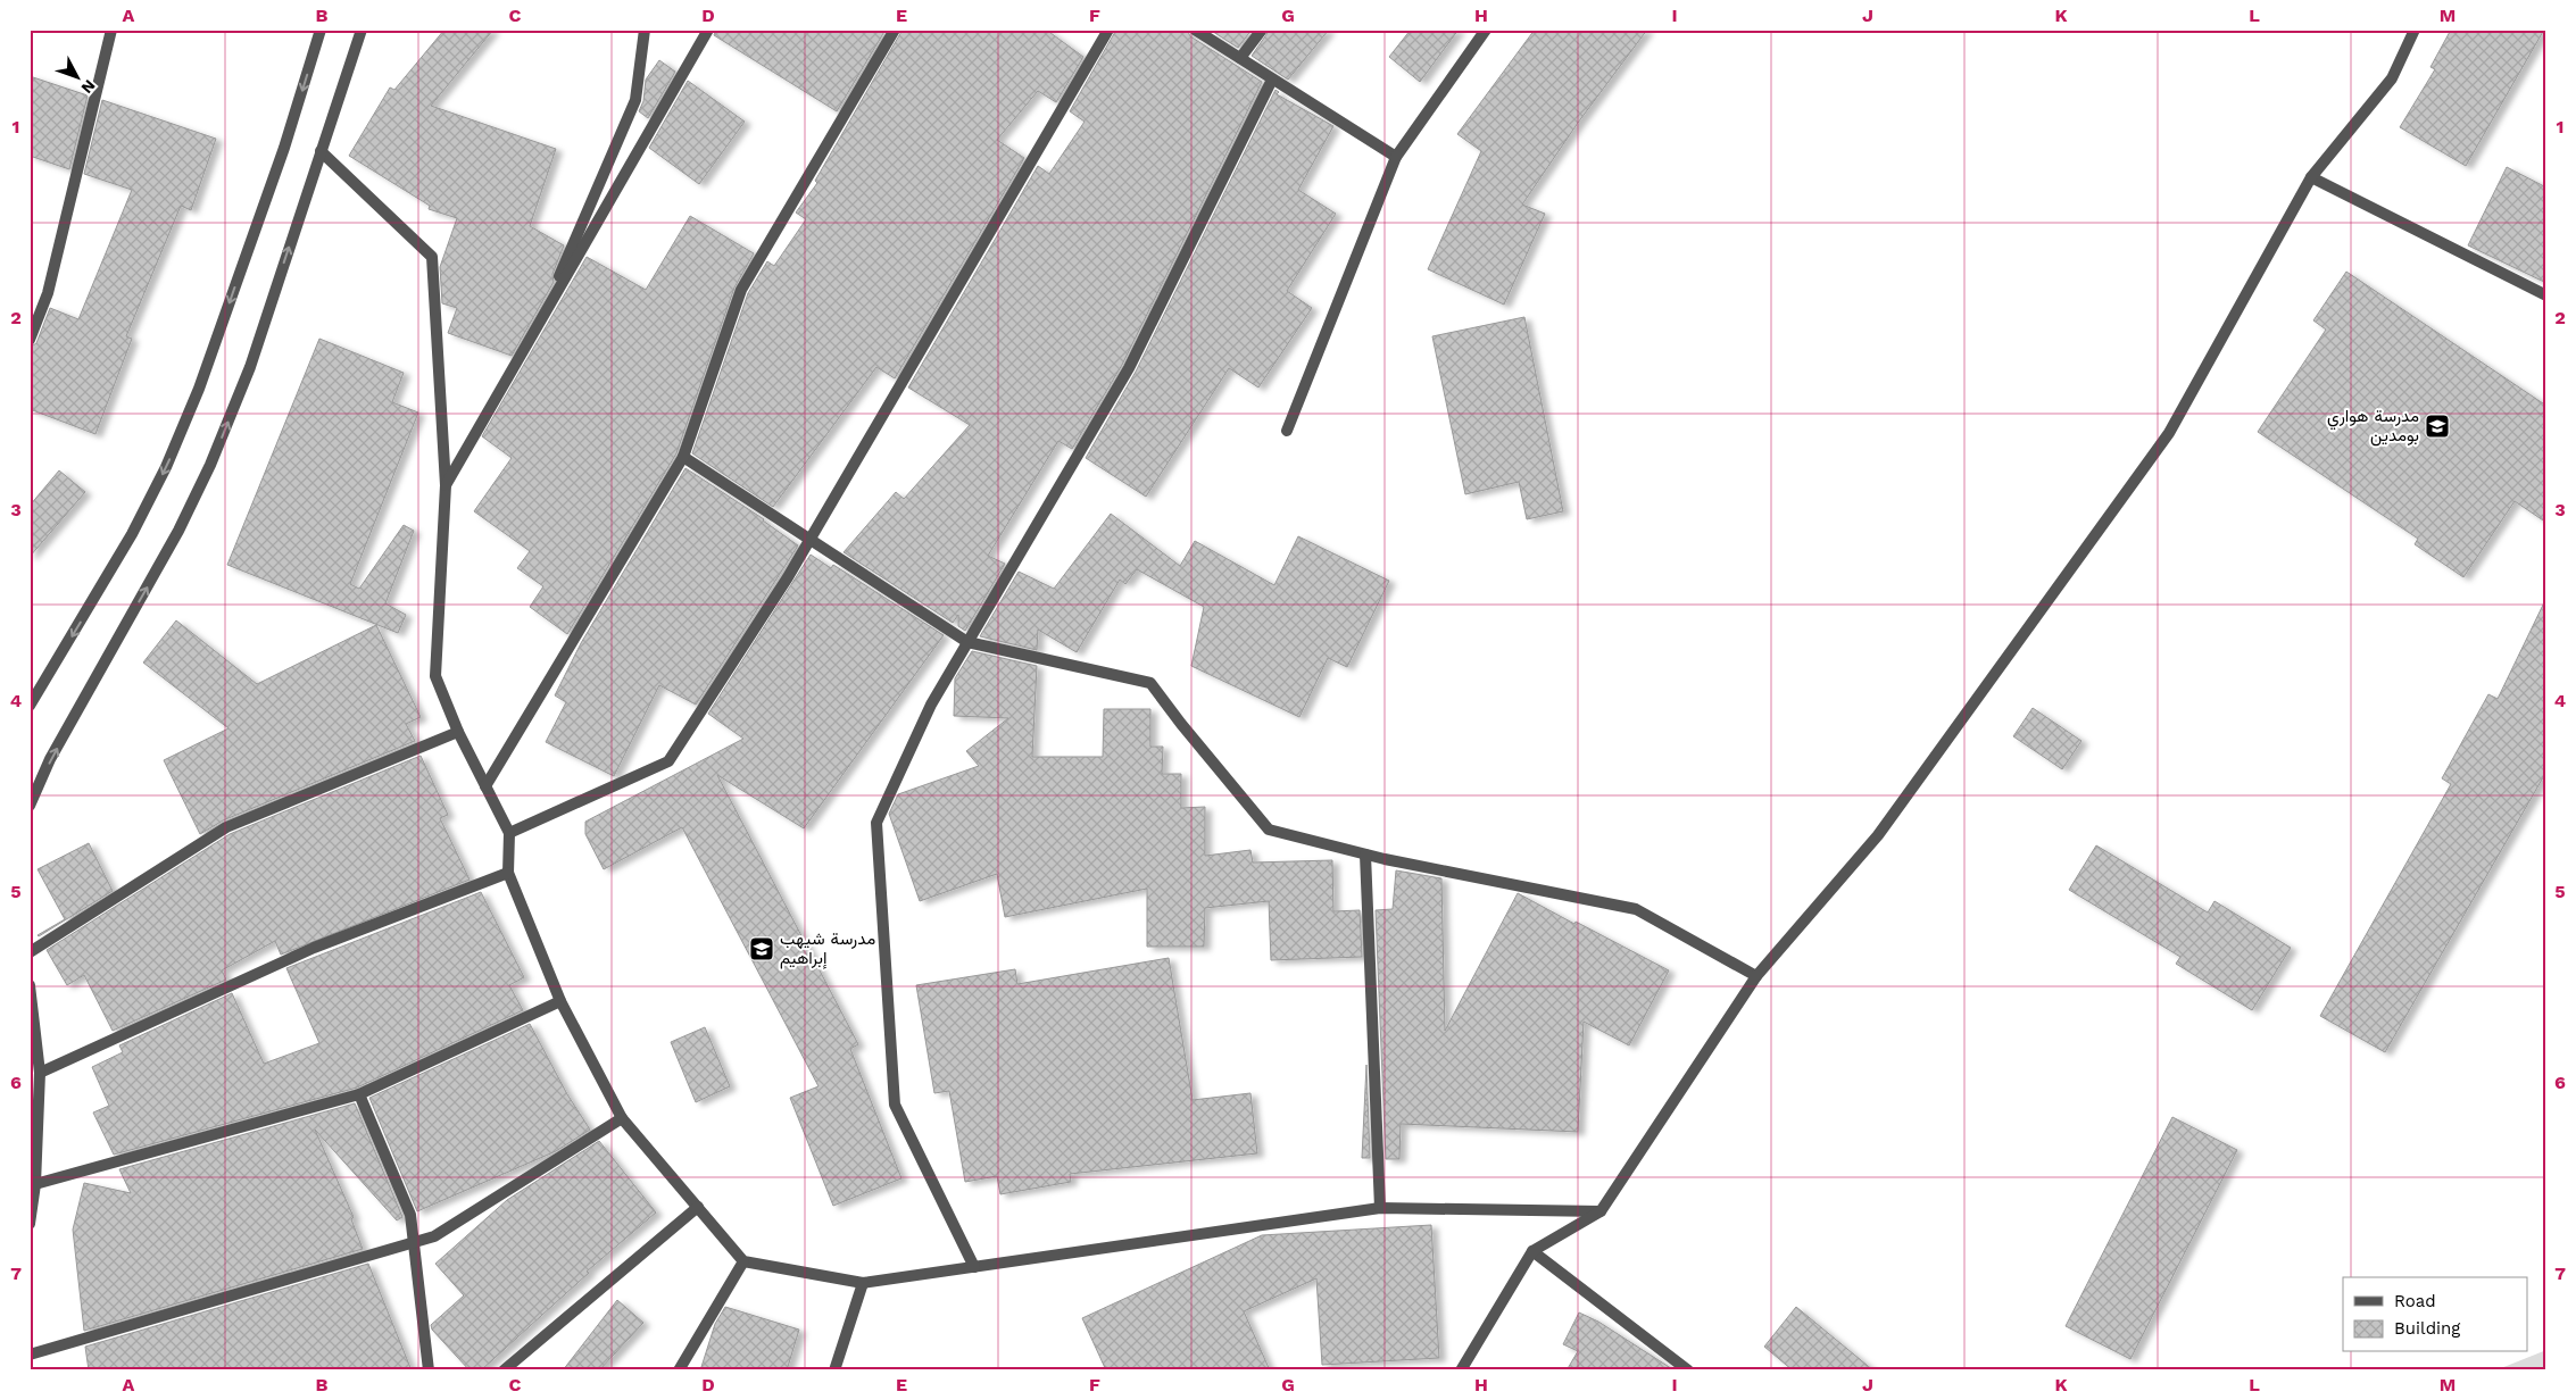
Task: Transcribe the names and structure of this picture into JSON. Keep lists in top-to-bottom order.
{
  "places": {
    "school or university": ["مدرسة هواري بومدين", "مدرسة شيهب إبراهيم"]
  },
  "legend": ["Road", "Building"],
  "north": "bottom right",
  "grid": {
    "columns": [
      "A",
      "B",
      "C",
      "D",
      "E",
      "F",
      "G",
      "H",
      "I",
      "J",
      "K",
      "L",
      "M"
    ],
    "rows": [
      "1",
      "2",
      "3",
      "4",
      "5",
      "6",
      "7"
    ]
  }
}
